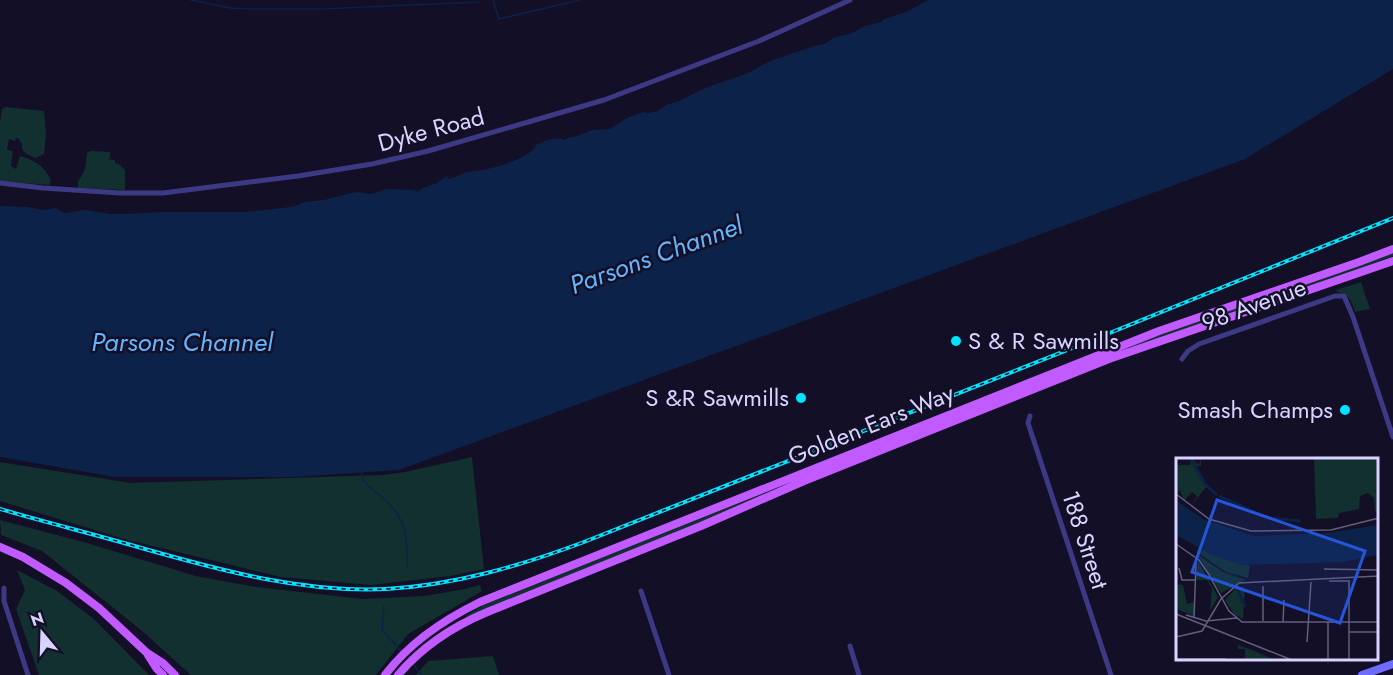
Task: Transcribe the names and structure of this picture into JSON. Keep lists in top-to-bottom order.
{
  "streets": {
    "main road": ["Golden Ears Way"],
    "street": ["Dyke Road", "98 Avenue", "188 Street"]
  },
  "water": ["Parsons Channel"],
  "places": ["S & R Sawmills", "S &R Sawmills", "Smash Champs"],
  "north": "top"
}
